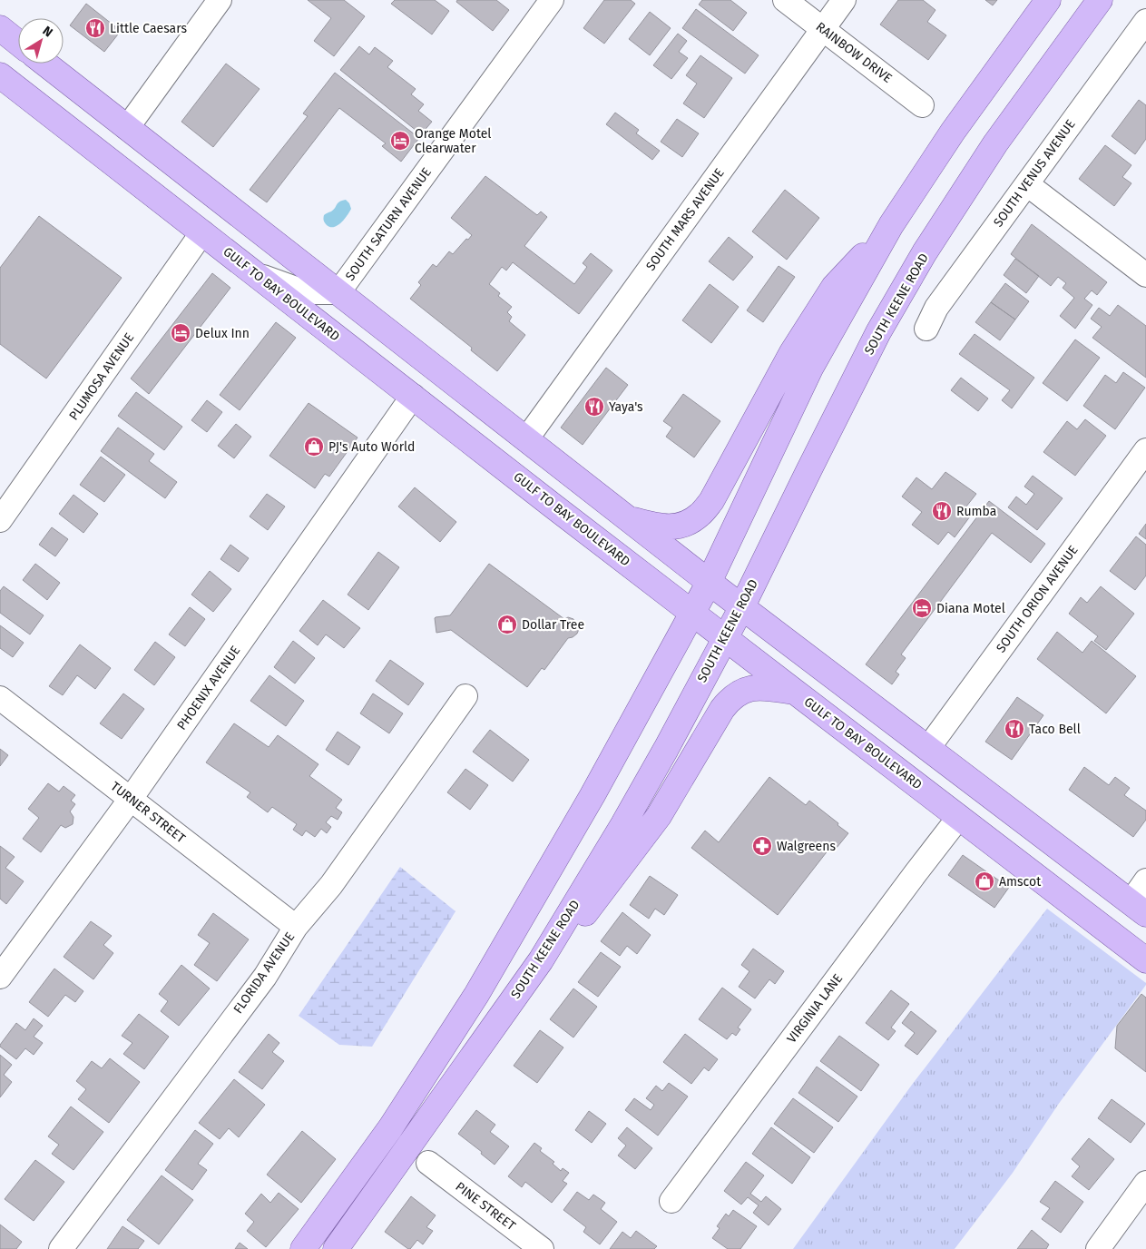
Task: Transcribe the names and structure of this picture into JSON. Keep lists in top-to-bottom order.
{
  "streets": {
    "main road": ["GULF TO BAY BOULEVARD", "SOUTH KEENE ROAD"],
    "street": [
      "RAINBOW DRIVE",
      "SOUTH VENUS AVENUE",
      "SOUTH MARS AVENUE",
      "SOUTH SATURN AVENUE",
      "PLUMOSA AVENUE",
      "SOUTH ORION AVENUE",
      "PHOENIX AVENUE",
      "TURNER STREET",
      "FLORIDA AVENUE",
      "VIRGINIA LANE",
      "PINE STREET"
    ]
  },
  "crossings": [
    ["RAINBOW DRIVE", "SOUTH MARS AVENUE"],
    ["SOUTH SATURN AVENUE", "GULF TO BAY BOULEVARD"],
    ["GULF TO BAY BOULEVARD", "SOUTH KEENE ROAD"],
    ["GULF TO BAY BOULEVARD", "PLUMOSA AVENUE"],
    ["GULF TO BAY BOULEVARD", "PHOENIX AVENUE"],
    ["GULF TO BAY BOULEVARD", "VIRGINIA LANE"],
    ["PHOENIX AVENUE", "TURNER STREET"],
    ["TURNER STREET", "FLORIDA AVENUE"]
  ],
  "places": {
    "restaurant": [
      "Little Caesars",
      "Yaya's",
      "Rumba",
      "Taco Bell"
    ],
    "hotel": ["Orange Motel Clearwater", "Delux Inn", "Diana Motel"],
    "shop": ["PJ's Auto World", "Dollar Tree", "Amscot"],
    "pharmacy": ["Walgreens"]
  },
  "north": "top right"
}
